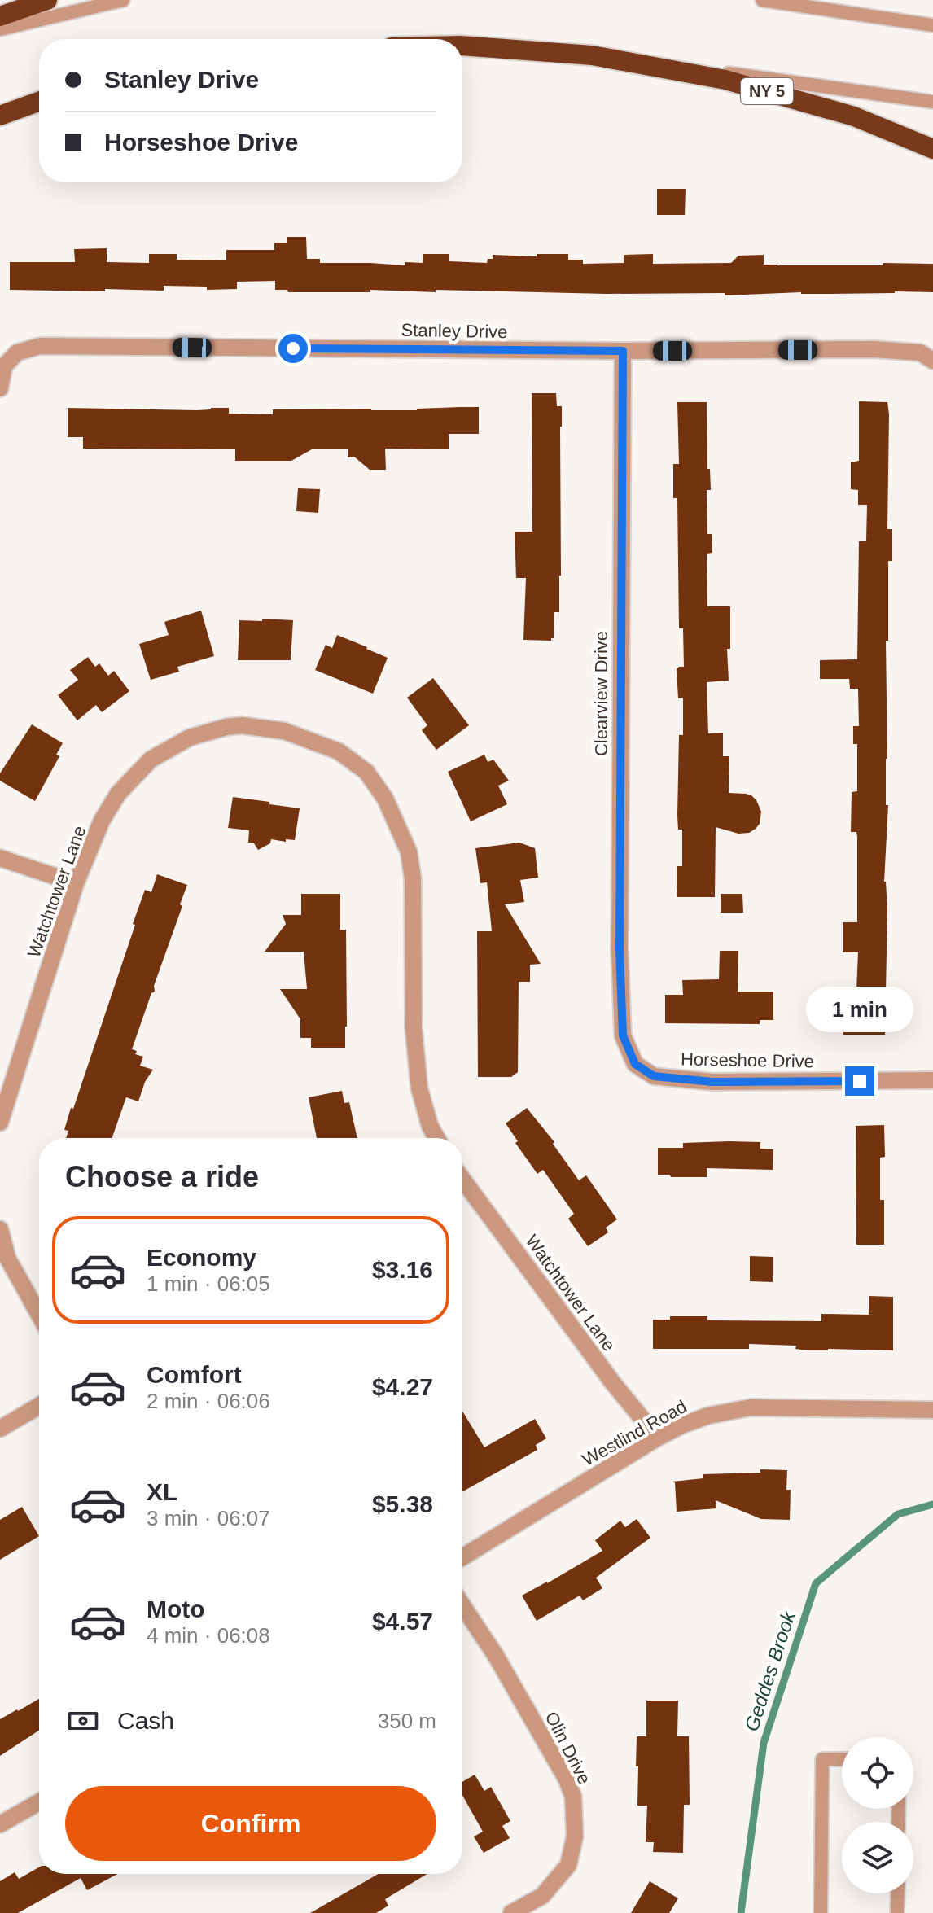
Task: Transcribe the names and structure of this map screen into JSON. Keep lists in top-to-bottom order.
{
  "streets": {
    "highway": ["NY 5"],
    "street": [
      "Stanley Drive",
      "Clearview Drive",
      "Watchtower Lane",
      "Horseshoe Drive",
      "Westlind Road",
      "Olin Drive"
    ]
  },
  "crossings": [
    ["Stanley Drive", "Clearview Drive"],
    ["Clearview Drive", "Horseshoe Drive"],
    ["Watchtower Lane", "Westlind Road"]
  ],
  "water": ["Geddes Brook"],
  "page": {
    "banner": ["Stanley Drive", "Horseshoe Drive"],
    "bubble": "1 min",
    "heading": "Choose a ride",
    "list": [
      {
        "name": "Economy",
        "note": "1 min · 06:05",
        "value": "$3.16"
      },
      {
        "name": "Comfort",
        "note": "2 min · 06:06",
        "value": "$4.27"
      },
      {
        "name": "XL",
        "note": "3 min · 06:07",
        "value": "$5.38"
      },
      {
        "name": "Moto",
        "note": "4 min · 06:08",
        "value": "$4.57"
      }
    ],
    "pay": ["Cash", "350 m"],
    "buttons": "Confirm"
  }
}
